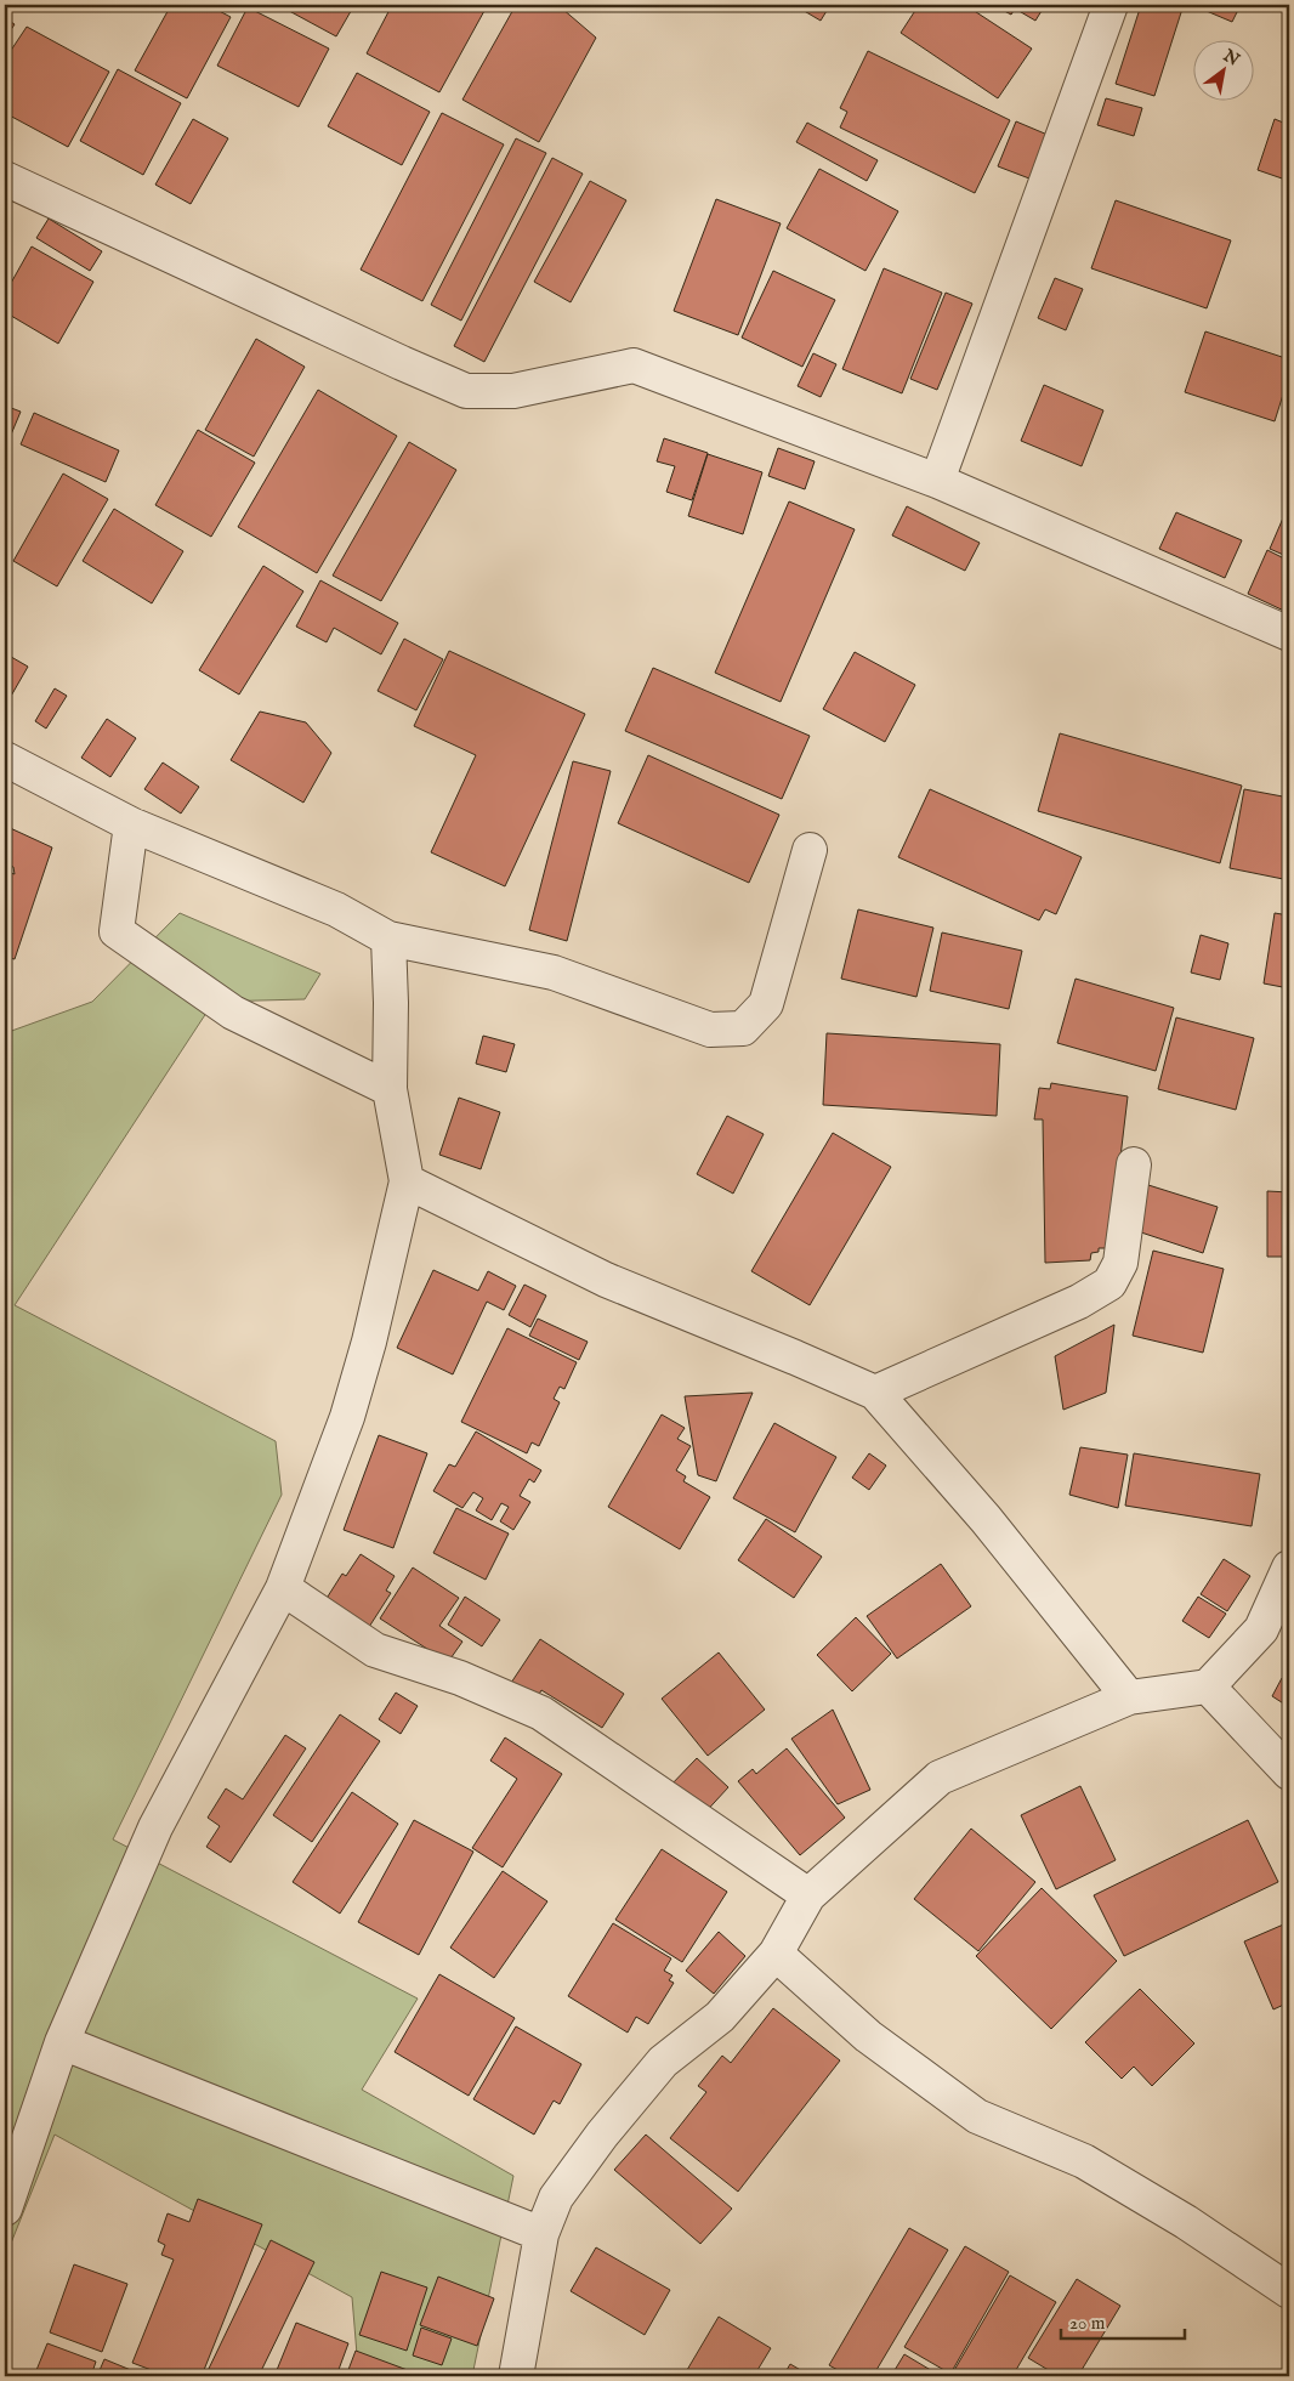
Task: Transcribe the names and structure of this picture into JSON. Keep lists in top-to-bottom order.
{
  "scale_bar": "20 m",
  "north": "top right"
}
